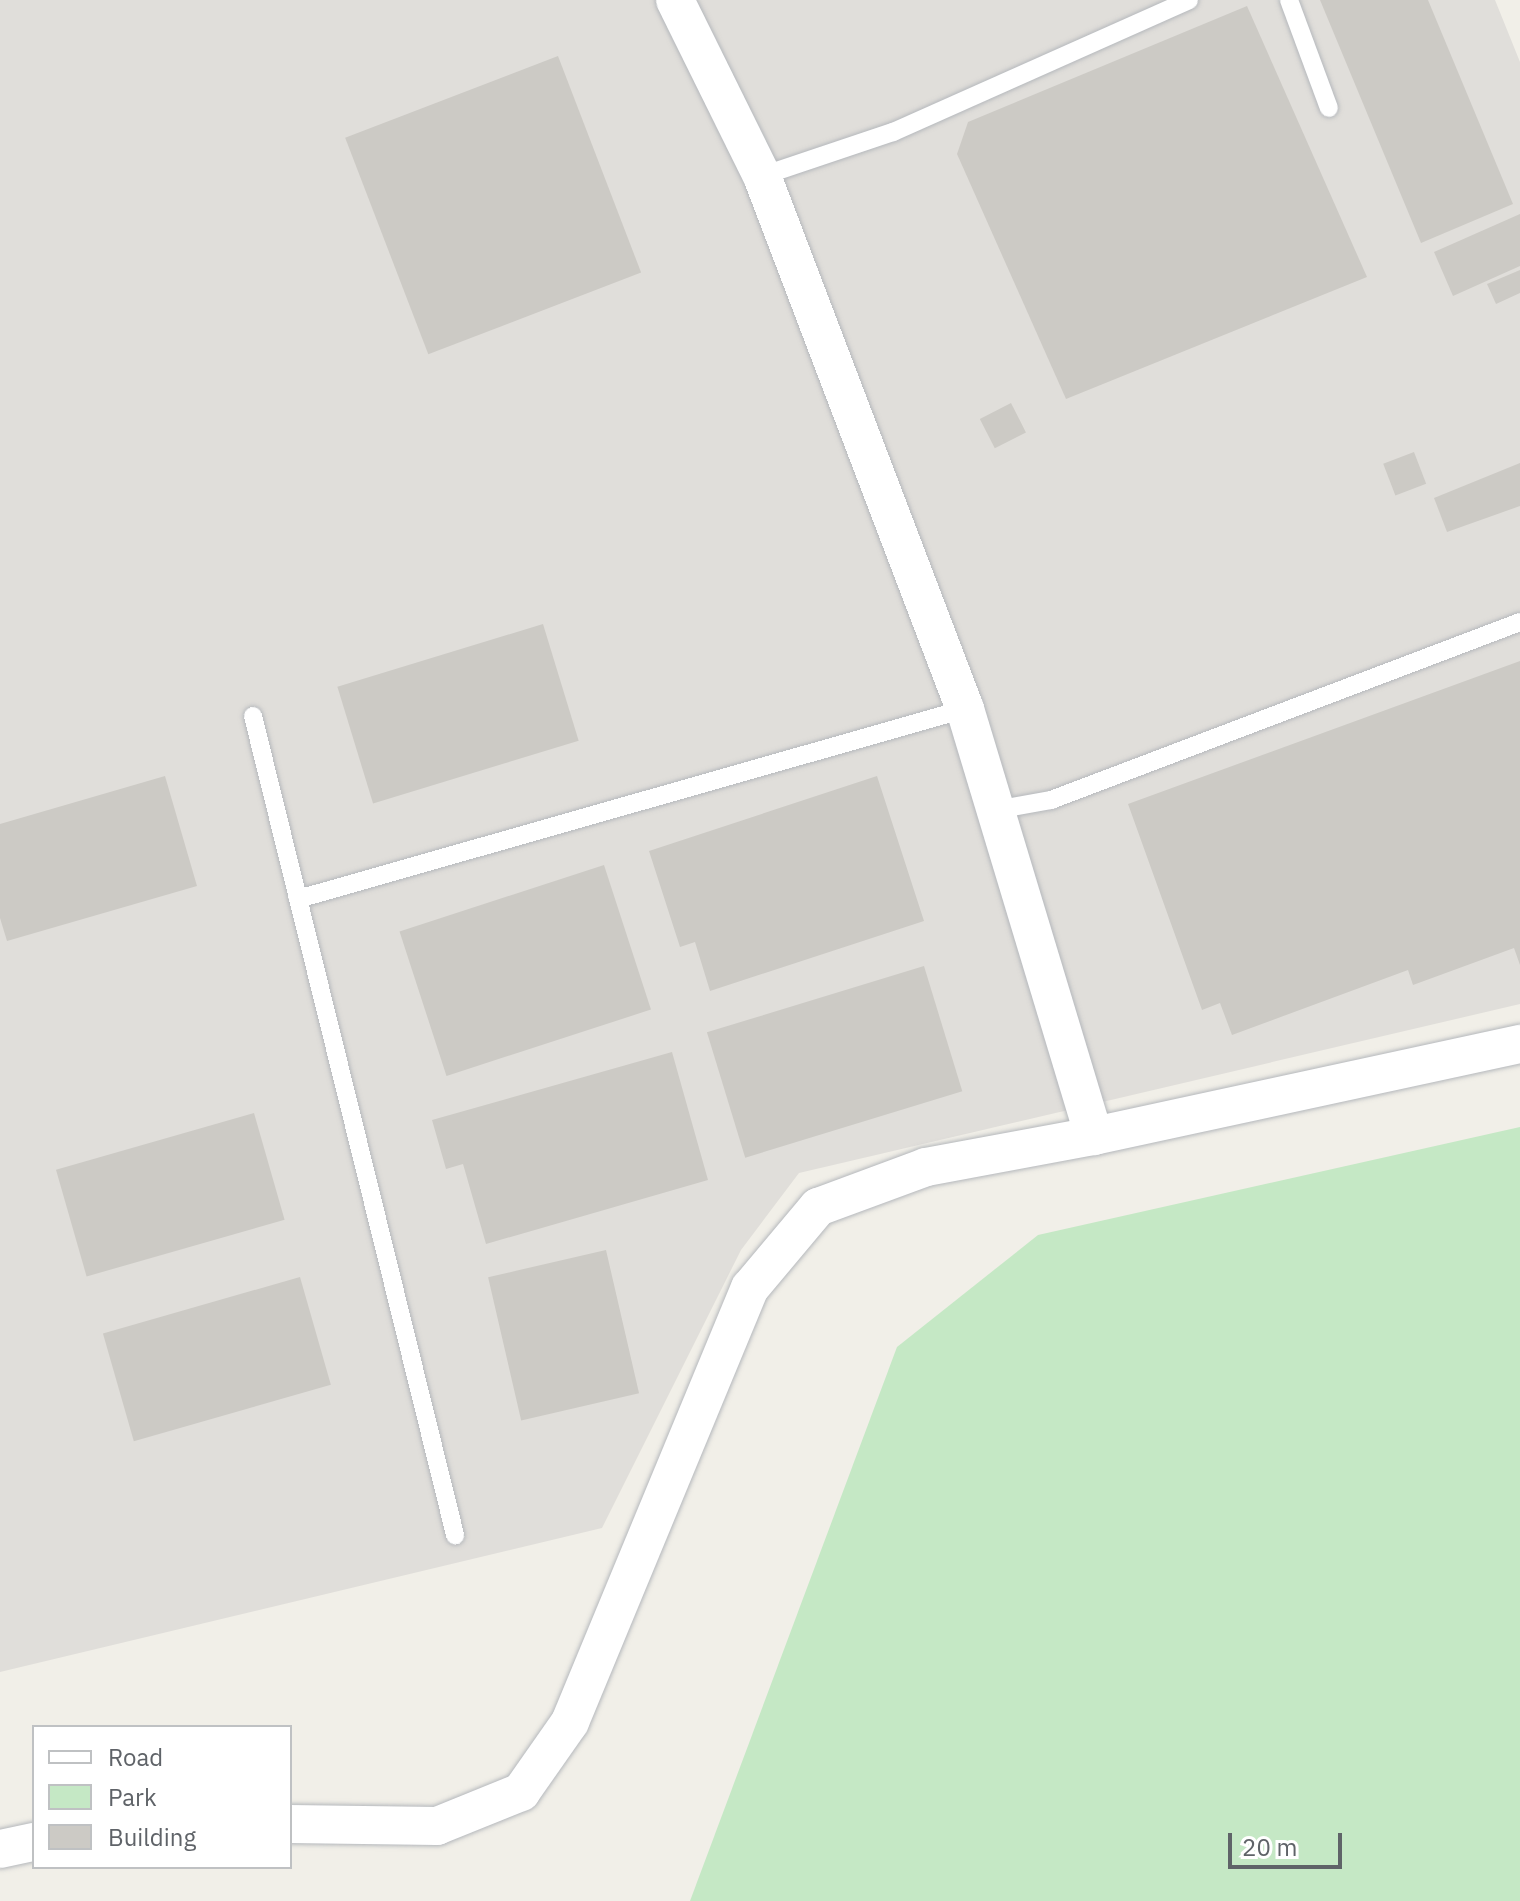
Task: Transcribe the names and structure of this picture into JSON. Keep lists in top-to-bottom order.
{
  "legend": ["Road", "Park", "Building"],
  "scale_bar": "20 m"
}
